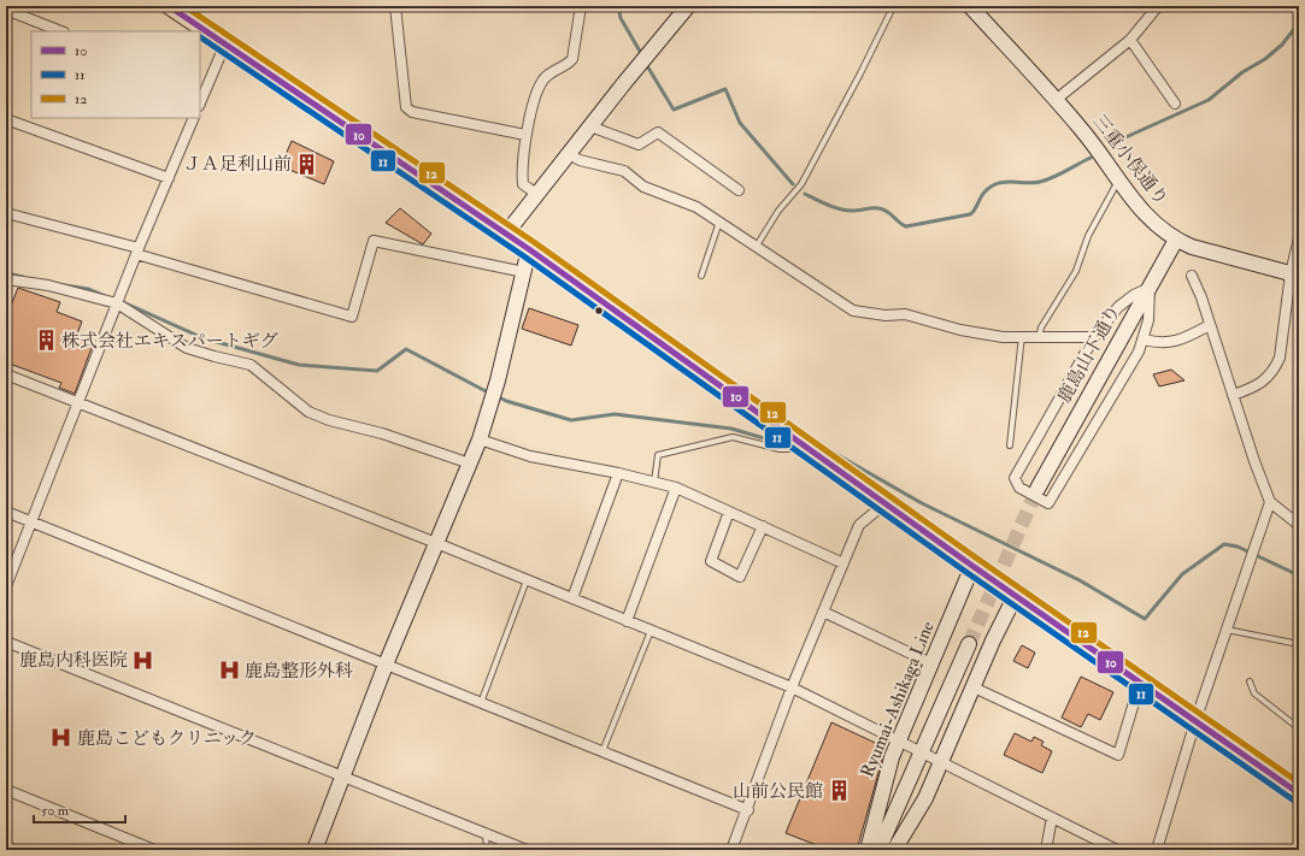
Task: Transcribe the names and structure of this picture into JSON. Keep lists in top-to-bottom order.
{
  "streets": {
    "street": ["三重小俣通り", "鹿島山下通り", "Ryumai-Ashikaga Line"]
  },
  "crossings": [
    ["三重小俣通り", "鹿島山下通り"]
  ],
  "places": {
    "building": ["ＪＡ足利山前", "株式会社エキスパートギグ", "山前公民館"],
    "hospital": ["鹿島内科医院", "鹿島整形外科", "鹿島こどもクリニック"]
  },
  "lines": ["transit line 10", "transit line 12", "transit line 11"],
  "legend": ["10", "11", "12"],
  "scale_bar": "50 m"
}
